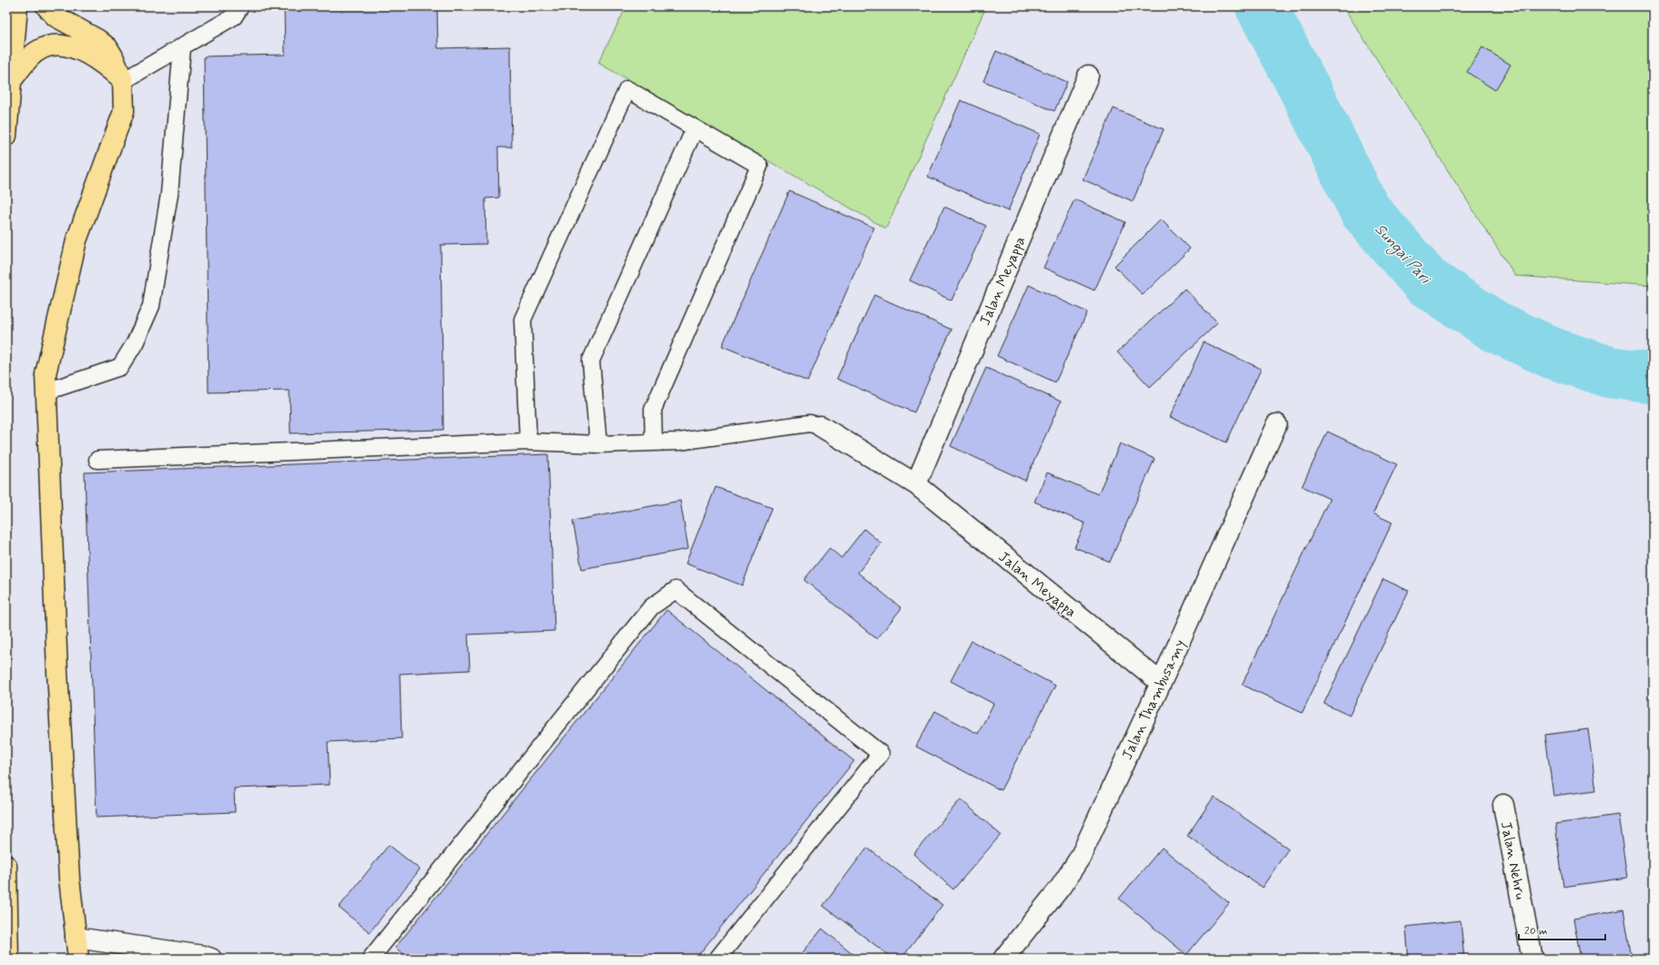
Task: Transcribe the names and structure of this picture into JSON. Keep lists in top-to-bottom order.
{
  "streets": {
    "street": ["Jalan Meyappa", "Jalan Thambusamy", "Jalan Nehru"]
  },
  "crossings": [
    ["Jalan Meyappa", "Jalan Thambusamy"]
  ],
  "water": ["Sungai Pari"],
  "scale_bar": "20 m"
}
